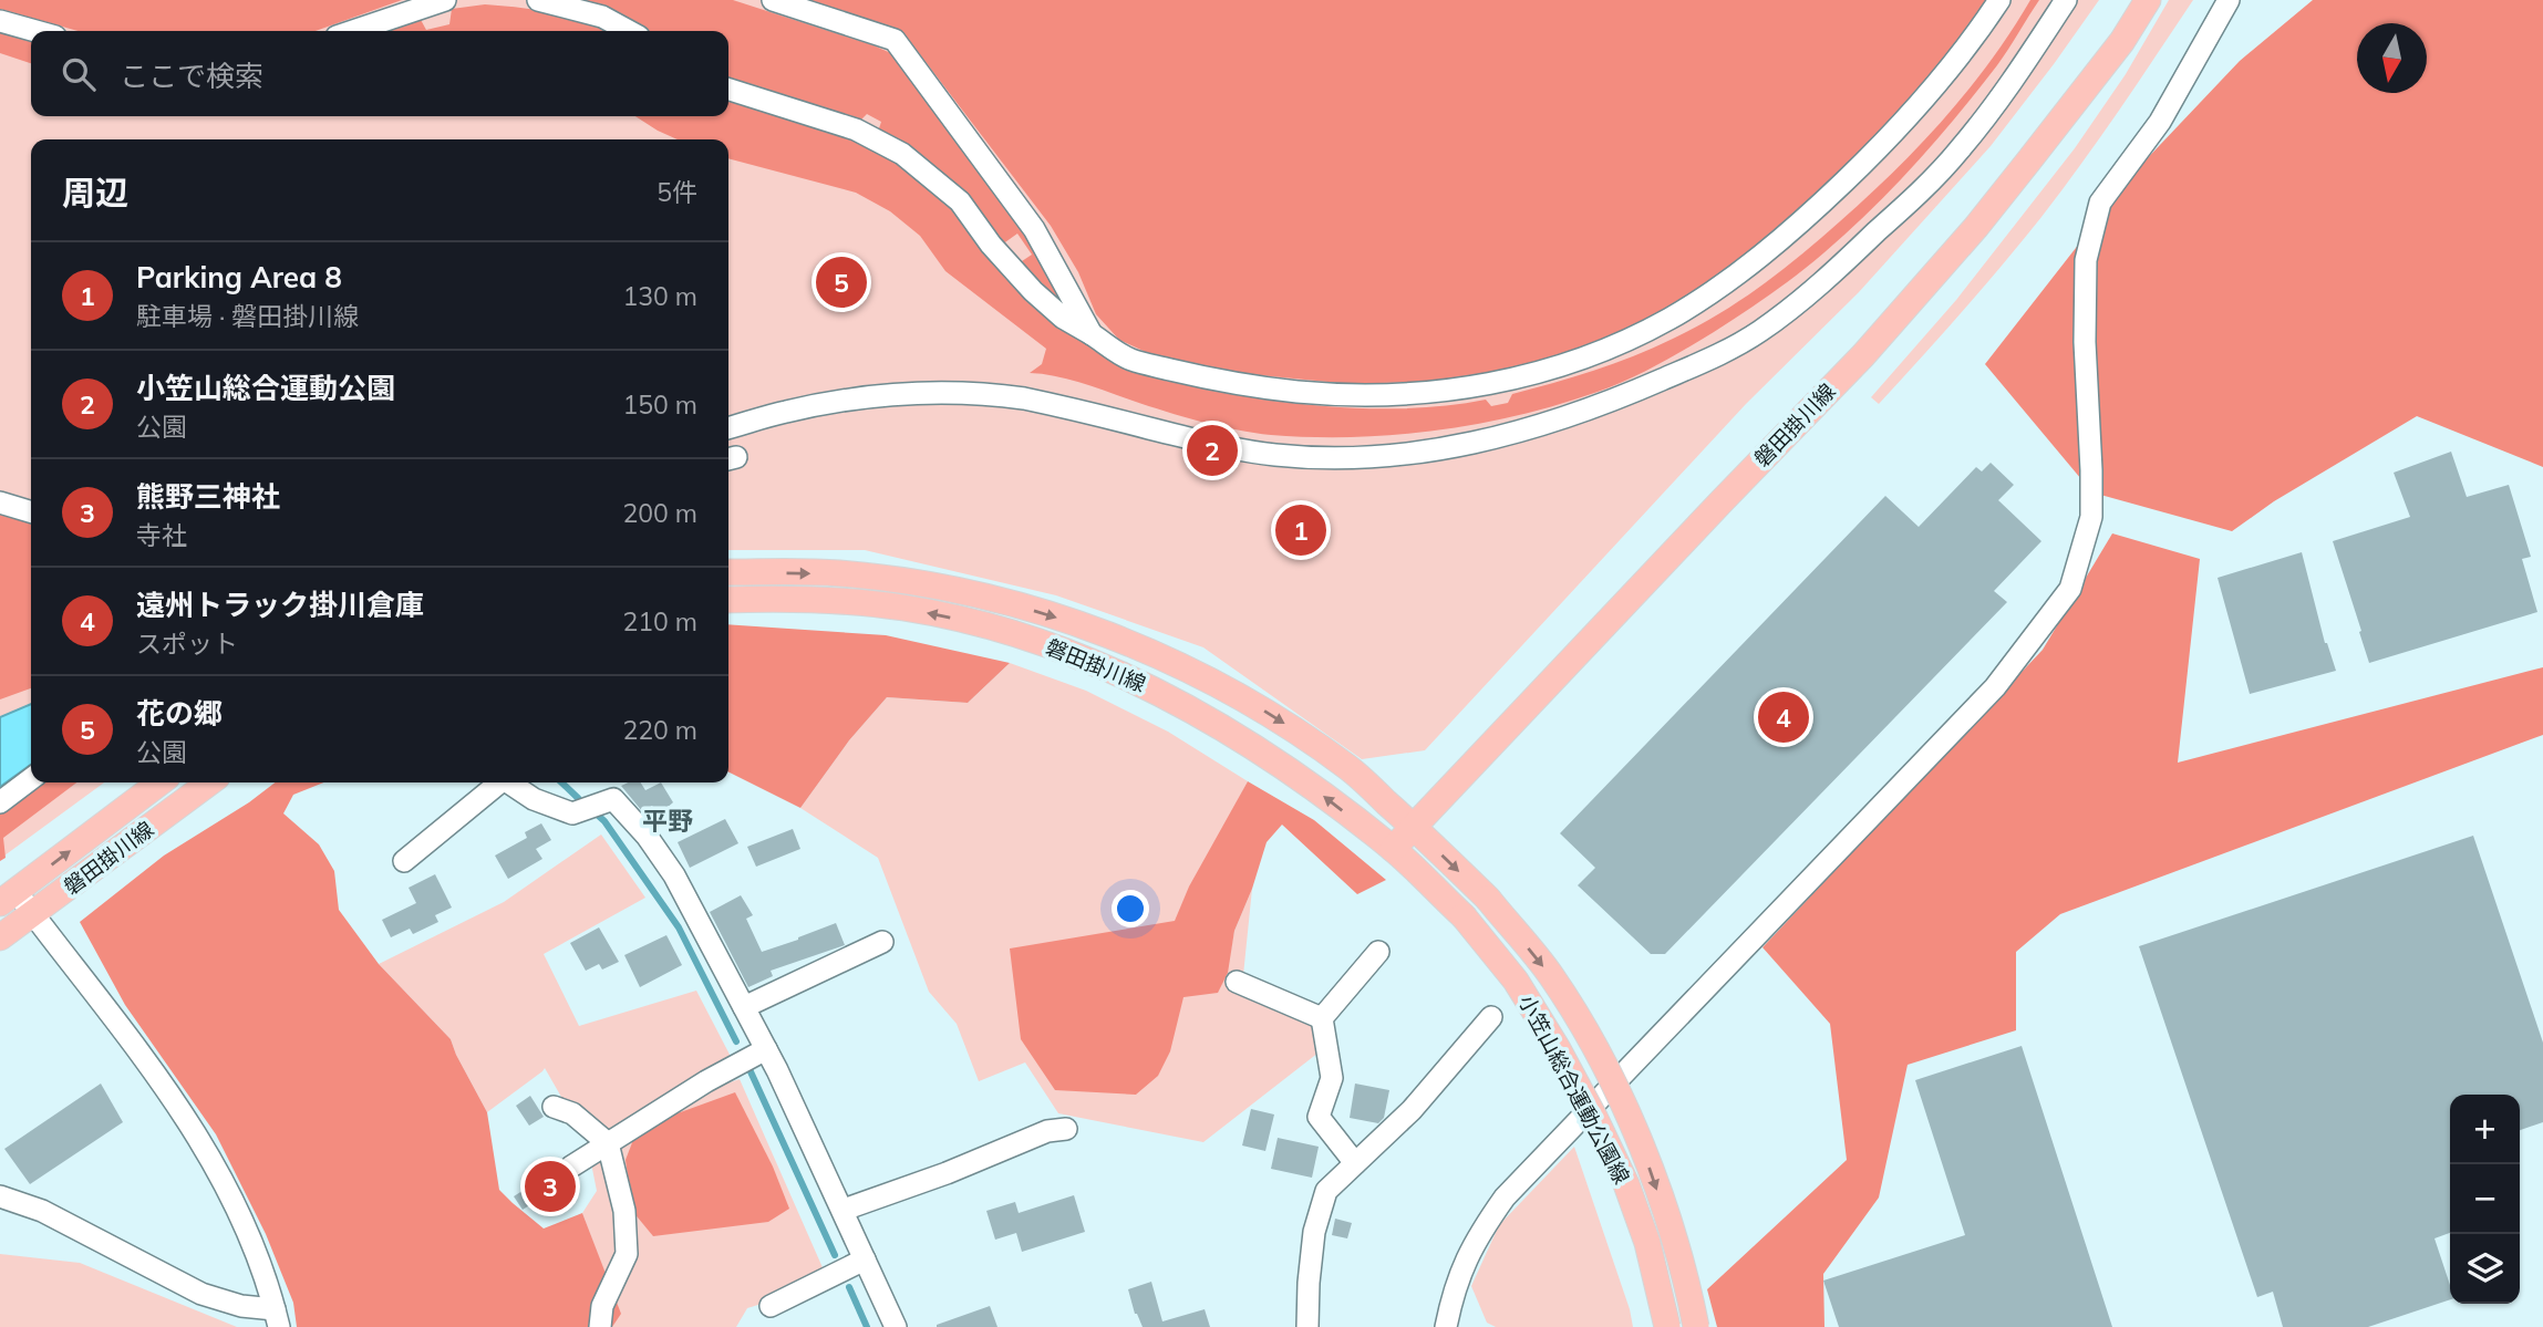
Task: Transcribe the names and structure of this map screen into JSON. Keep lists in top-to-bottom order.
{
  "streets": {
    "main road": ["磐田掛川線", "小笠山総合運動公園線"]
  },
  "crossings": [
    ["磐田掛川線", "小笠山総合運動公園線"]
  ],
  "districts": ["平野"],
  "north": "bottom",
  "page": {
    "search": "ここで検索",
    "heading": ["周辺", "5件"],
    "list": [
      {
        "mark": "1",
        "name": "Parking Area 8",
        "note": "駐車場 · 磐田掛川線",
        "value": "130 m"
      },
      {
        "mark": "2",
        "name": "小笠山総合運動公園",
        "note": "公園",
        "value": "150 m"
      },
      {
        "mark": "3",
        "name": "熊野三神社",
        "note": "寺社",
        "value": "200 m"
      },
      {
        "mark": "4",
        "name": "遠州トラック掛川倉庫",
        "note": "スポット",
        "value": "210 m"
      },
      {
        "mark": "5",
        "name": "花の郷",
        "note": "公園",
        "value": "220 m"
      }
    ],
    "pins": [
      "5",
      "2",
      "1",
      "4",
      "3"
    ],
    "map_buttons": ["+", "−"]
  }
}
